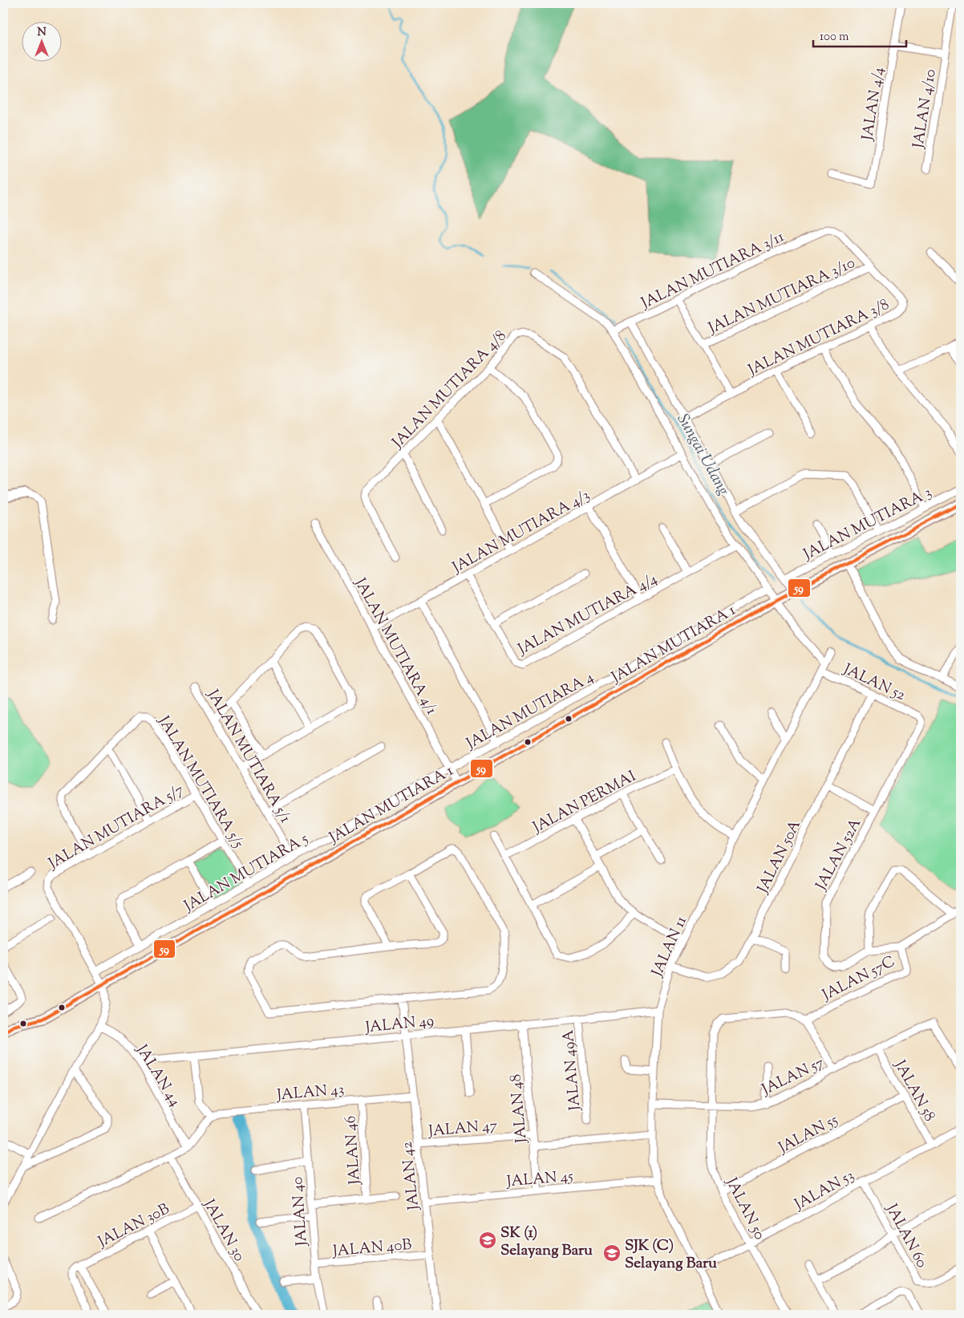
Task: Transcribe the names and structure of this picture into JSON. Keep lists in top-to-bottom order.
{
  "streets": {
    "street": [
      "JALAN 4/4",
      "JALAN 4/10",
      "JALAN MUTIARA 3/11",
      "JALAN MUTIARA 3/10",
      "JALAN MUTIARA 3/8",
      "JALAN MUTIARA 4/8",
      "JALAN MUTIARA 3",
      "JALAN MUTIARA 4/3",
      "JALAN MUTIARA 4/4",
      "JALAN MUTIARA 1",
      "JALAN MUTIARA 4/1",
      "JALAN 52",
      "JALAN MUTIARA 4",
      "JALAN MUTIARA 5/1",
      "JALAN MUTIARA 5/5",
      "JALAN PERMAI",
      "JALAN MUTIARA 5/7",
      "JALAN 52A",
      "JALAN 50A",
      "JALAN MUTIARA 5",
      "JALAN 11",
      "JALAN 57C",
      "JALAN 49",
      "JALAN 49A",
      "JALAN 44",
      "JALAN 57",
      "JALAN 58",
      "JALAN 43",
      "JALAN 48",
      "JALAN 47",
      "JALAN 55",
      "JALAN 46",
      "JALAN 42",
      "JALAN 45",
      "JALAN 53",
      "JALAN 50",
      "JALAN 40",
      "JALAN 30B",
      "JALAN 30",
      "JALAN 60",
      "JALAN 40B"
    ]
  },
  "crossings": [
    ["JALAN MUTIARA 3/11", "JALAN MUTIARA 3/8"],
    ["JALAN MUTIARA 3/10", "JALAN MUTIARA 3/8"],
    ["JALAN MUTIARA 4/8", "JALAN MUTIARA 4/3"],
    ["JALAN MUTIARA 4/3", "JALAN MUTIARA 4/4"],
    ["JALAN MUTIARA 4/3", "JALAN MUTIARA 4/1"],
    ["JALAN MUTIARA 1", "JALAN MUTIARA 4/1"],
    ["JALAN MUTIARA 1", "JALAN MUTIARA 5/7"],
    ["JALAN MUTIARA 4/1", "JALAN MUTIARA 4"],
    ["JALAN MUTIARA 4/1", "JALAN MUTIARA 5"],
    ["JALAN 52", "JALAN 52A"],
    ["JALAN 52", "JALAN 50A"],
    ["JALAN 52", "JALAN 11"],
    ["JALAN MUTIARA 4", "JALAN MUTIARA 5"],
    ["JALAN MUTIARA 5/1", "JALAN MUTIARA 5"],
    ["JALAN MUTIARA 5/5", "JALAN MUTIARA 5/7"],
    ["JALAN MUTIARA 5/5", "JALAN MUTIARA 5"],
    ["JALAN MUTIARA 5/7", "JALAN MUTIARA 5"],
    ["JALAN MUTIARA 5/7", "JALAN 44"],
    ["JALAN 52A", "JALAN 57C"],
    ["JALAN 50A", "JALAN 11"],
    ["JALAN 11", "JALAN 49"],
    ["JALAN 11", "JALAN 57"],
    ["JALAN 11", "JALAN 45"],
    ["JALAN 11", "JALAN 53"],
    ["JALAN 57C", "JALAN 50"],
    ["JALAN 49", "JALAN 49A"],
    ["JALAN 49", "JALAN 48"],
    ["JALAN 49", "JALAN 42"],
    ["JALAN 57", "JALAN 58"],
    ["JALAN 57", "JALAN 50"],
    ["JALAN 58", "JALAN 55"],
    ["JALAN 58", "JALAN 53"],
    ["JALAN 43", "JALAN 46"],
    ["JALAN 43", "JALAN 42"],
    ["JALAN 43", "JALAN 40"],
    ["JALAN 48", "JALAN 47"],
    ["JALAN 48", "JALAN 45"],
    ["JALAN 47", "JALAN 42"],
    ["JALAN 55", "JALAN 50"],
    ["JALAN 42", "JALAN 45"],
    ["JALAN 42", "JALAN 40B"],
    ["JALAN 53", "JALAN 50"],
    ["JALAN 53", "JALAN 60"],
    ["JALAN 40", "JALAN 40B"],
    ["JALAN 30B", "JALAN 30"]
  ],
  "water": ["Sungai Udang"],
  "places": {
    "school or university": ["SK (1) Selayang Baru", "SJK (C) Selayang Baru"]
  },
  "lines": ["transit line 59"],
  "scale_bar": "100 m",
  "north": "top"
}
